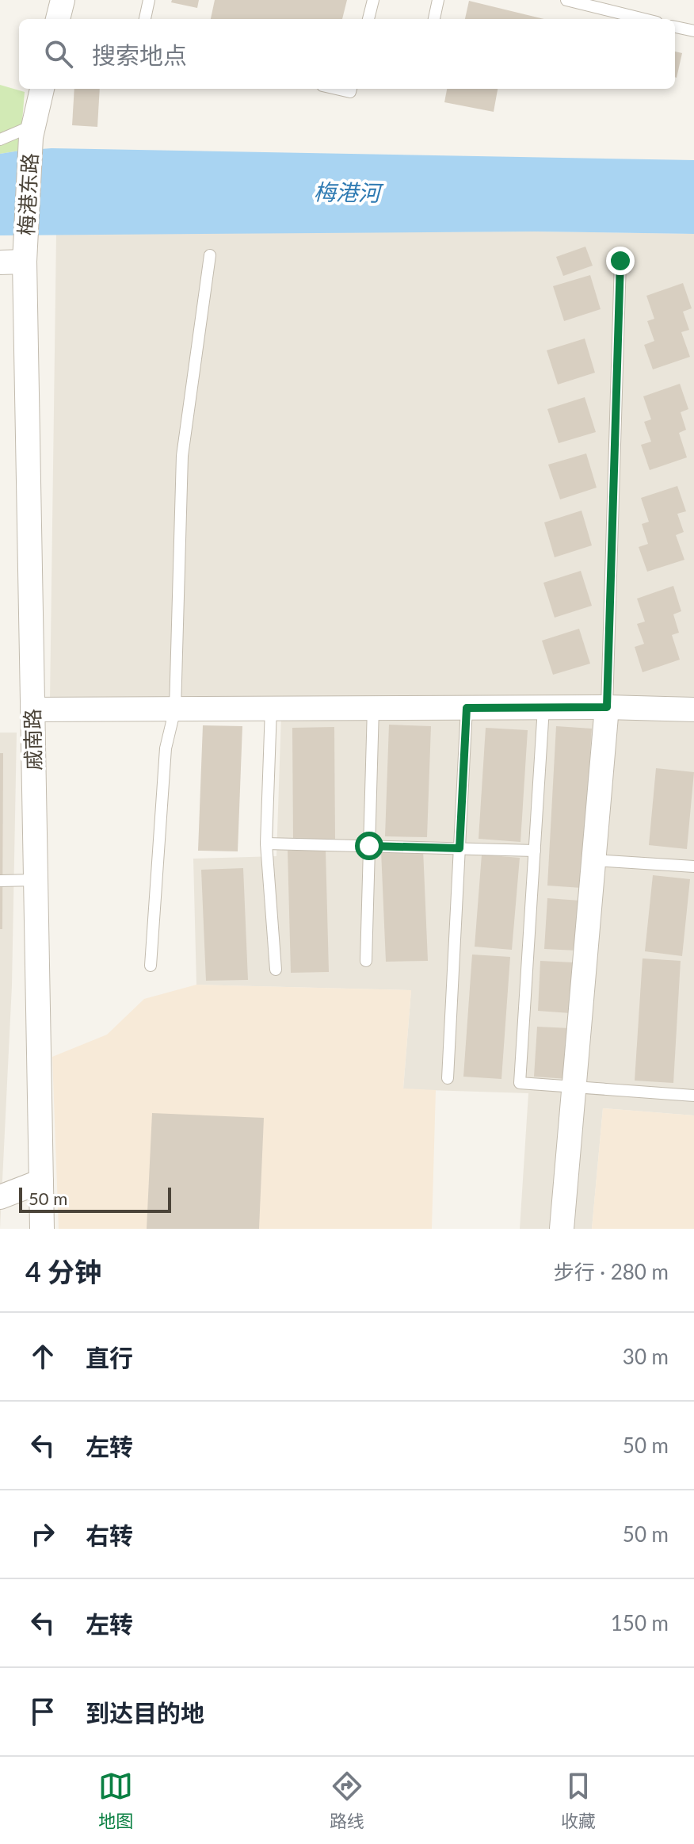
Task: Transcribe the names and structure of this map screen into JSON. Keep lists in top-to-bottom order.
{
  "streets": {
    "street": ["梅港东路", "戚南路"]
  },
  "crossings": [
    ["梅港东路", "戚南路"]
  ],
  "water": ["梅港河"],
  "scale_bar": "50 m",
  "page": {
    "search": "搜索地点",
    "scale": "50 m",
    "heading": ["4 分钟", "步行 · 280 m"],
    "list": [
      ["直行", "30 m"],
      ["左转", "50 m"],
      ["右转", "50 m"],
      ["左转", "150 m"],
      "到达目的地"
    ],
    "nav": ["地图", "路线", "收藏"]
  }
}
